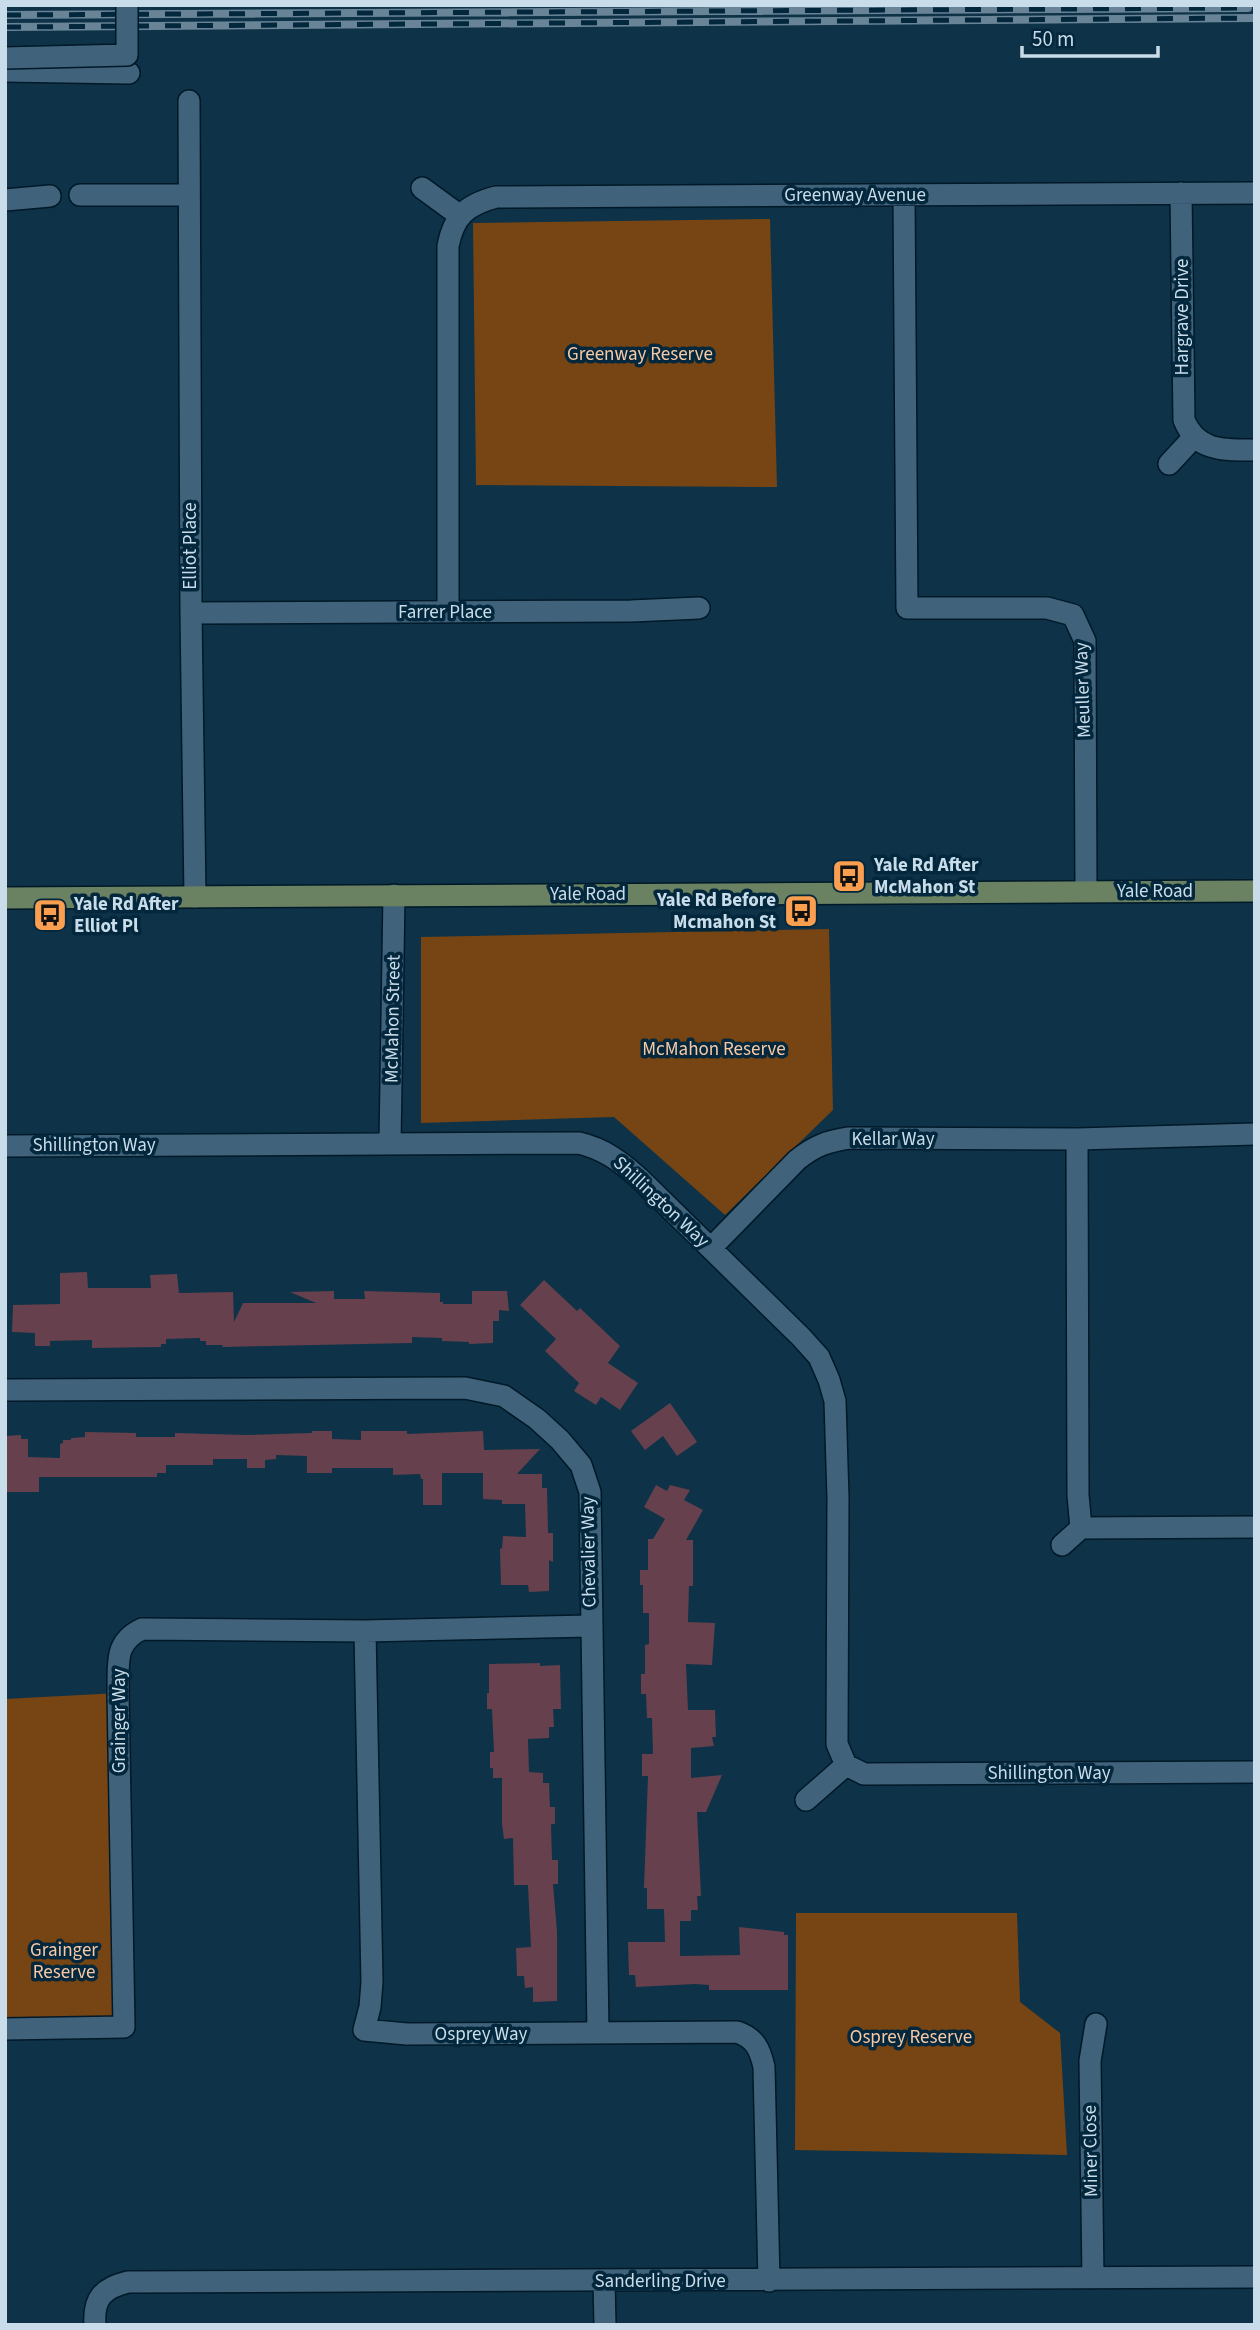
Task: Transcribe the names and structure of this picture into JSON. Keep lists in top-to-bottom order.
{
  "streets": {
    "main road": ["Yale Road"],
    "street": [
      "Greenway Avenue",
      "Hargrave Drive",
      "Elliot Place",
      "Farrer Place",
      "Meuller Way",
      "McMahon Street",
      "Kellar Way",
      "Shillington Way",
      "Chevalier Way",
      "Grainger Way",
      "Osprey Way",
      "Miner Close",
      "Sanderling Drive"
    ]
  },
  "crossings": [
    ["Greenway Avenue", "Hargrave Drive"],
    ["Greenway Avenue", "Meuller Way"],
    ["Elliot Place", "Farrer Place"],
    ["Elliot Place", "Yale Road"],
    ["Meuller Way", "Yale Road"],
    ["Yale Road", "McMahon Street"],
    ["McMahon Street", "Shillington Way"],
    ["Kellar Way", "Shillington Way"],
    ["Chevalier Way", "Grainger Way"],
    ["Chevalier Way", "Osprey Way"],
    ["Grainger Way", "Osprey Way"],
    ["Osprey Way", "Sanderling Drive"],
    ["Miner Close", "Sanderling Drive"]
  ],
  "parks": [
    "Greenway Reserve",
    "McMahon Reserve",
    "Grainger Reserve",
    "Osprey Reserve"
  ],
  "places": {
    "bus stop": ["Yale Rd After McMahon St", "Yale Rd Before Mcmahon St", "Yale Rd After Elliot Pl"]
  },
  "scale_bar": "50 m"
}
